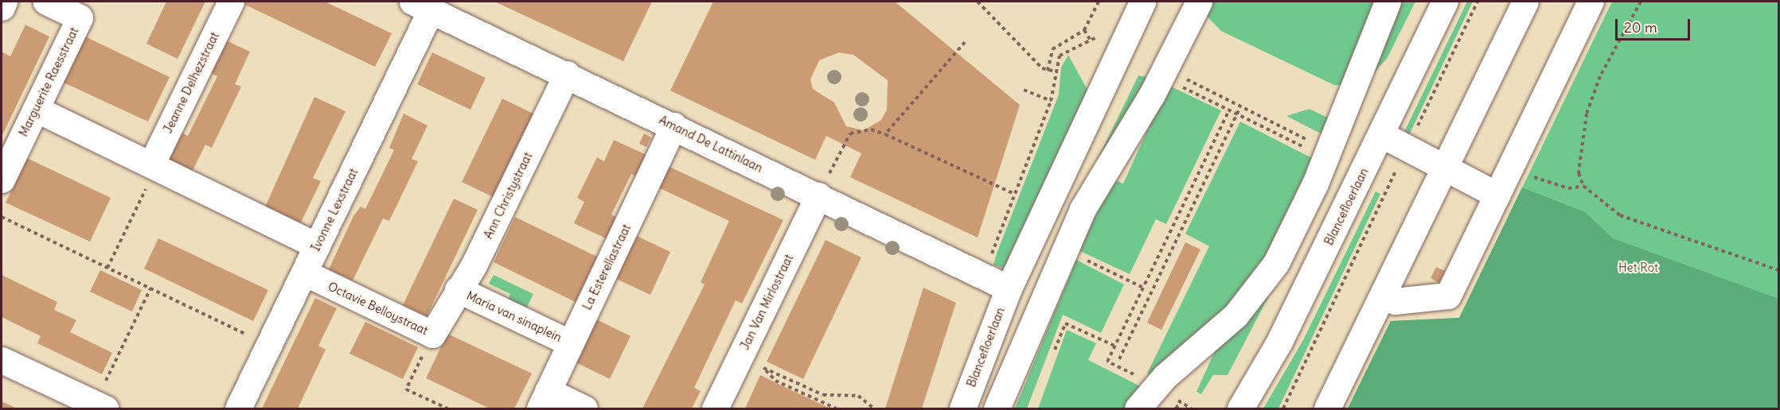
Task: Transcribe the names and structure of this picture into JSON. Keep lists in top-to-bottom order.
{
  "streets": {
    "street": [
      "Marguerite Raesstraat",
      "Jeanne Delhezstraat",
      "Amand De Lattinlaan",
      "Ann Christystraat",
      "Blancefloerlaan",
      "Ivonne Lexstraat",
      "La Esterellastraat",
      "Jan Van Mirlostraat",
      "Octavie Belloystraat",
      "Maria van sinaplein"
    ]
  },
  "crossings": [
    ["Amand De Lattinlaan", "Ann Christystraat"],
    ["Amand De Lattinlaan", "Blancefloerlaan"],
    ["Amand De Lattinlaan", "Ivonne Lexstraat"],
    ["Amand De Lattinlaan", "La Esterellastraat"],
    ["Amand De Lattinlaan", "Jan Van Mirlostraat"],
    ["Ann Christystraat", "Octavie Belloystraat"],
    ["Ann Christystraat", "Maria van sinaplein"],
    ["Ivonne Lexstraat", "Octavie Belloystraat"],
    ["La Esterellastraat", "Maria van sinaplein"]
  ],
  "parks": ["Het Rot"],
  "scale_bar": "20 m"
}
